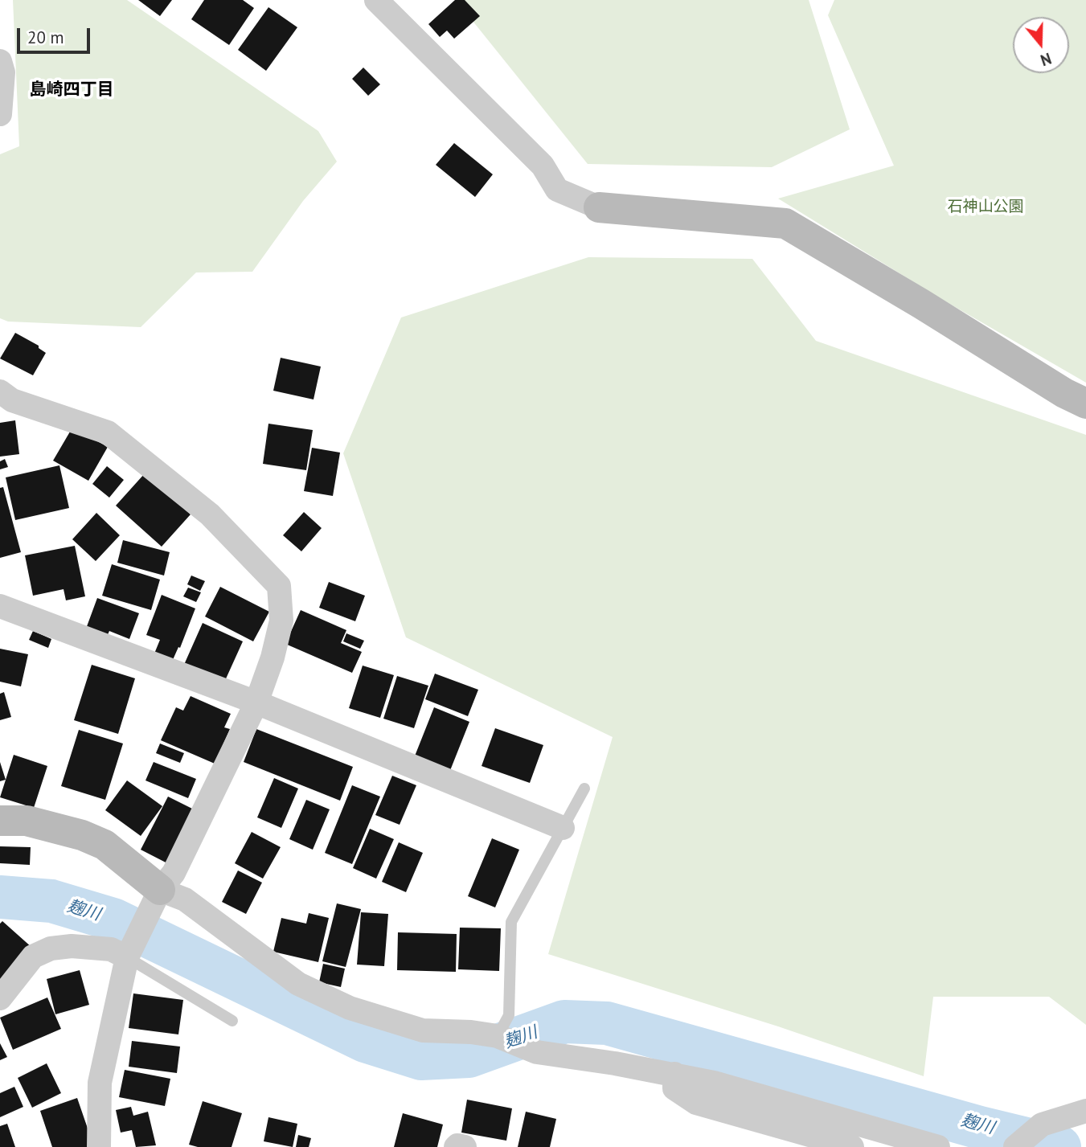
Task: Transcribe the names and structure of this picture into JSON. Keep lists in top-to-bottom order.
{
  "districts": ["島崎四丁目"],
  "water": ["麹川"],
  "parks": ["石神山公園"],
  "scale_bar": "20 m",
  "north": "bottom"
}
